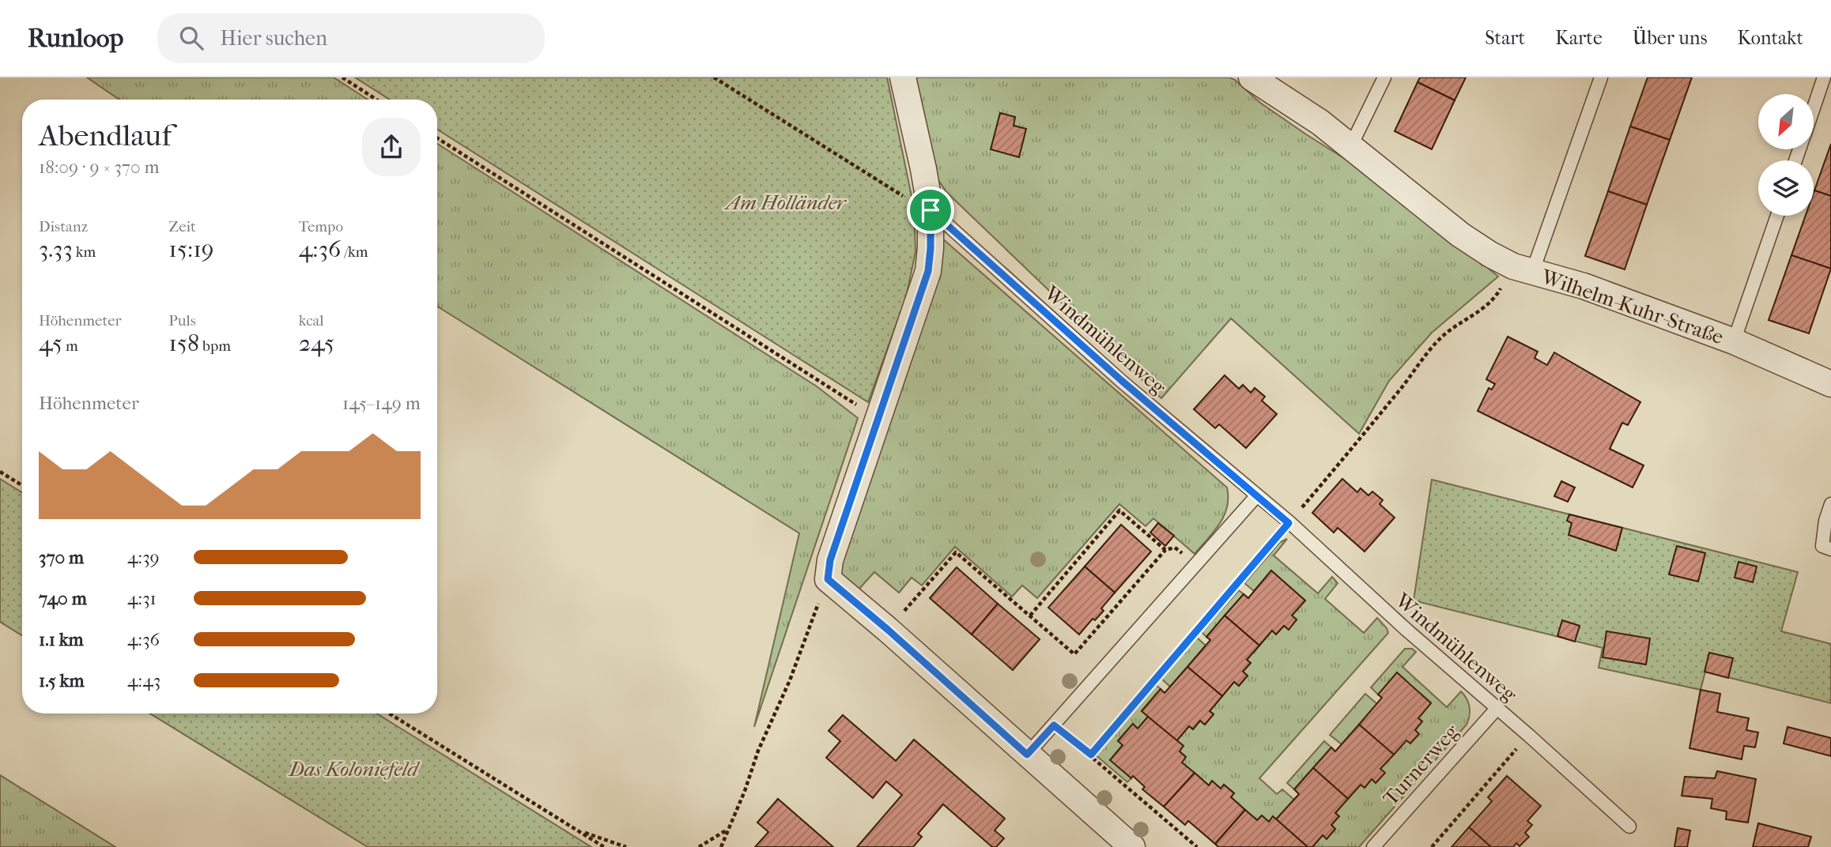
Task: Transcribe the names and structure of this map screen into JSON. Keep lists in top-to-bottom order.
{
  "streets": {
    "street": ["Wilhelm-Kuhr-Straße"],
    "lane": ["Windmühlenweg", "Turnerweg"]
  },
  "crossings": [
    ["Windmühlenweg", "Turnerweg"]
  ],
  "parks": ["Am Holländer", "Das Koloniefeld"],
  "north": "bottom left",
  "page": {
    "header": "Runloop",
    "search": "Hier suchen",
    "nav": [
      "Start",
      "Karte",
      "Über uns",
      "Kontakt"
    ],
    "heading": ["Abendlauf", "18:09 · 9 × 370 m"],
    "stats": [
      ["Distanz", "3.33 km"],
      ["Zeit", "15:19"],
      ["Tempo", "4:36 /km"],
      ["Höhenmeter", "45 m"],
      ["Puls", "158 bpm"],
      ["kcal", "245"]
    ],
    "chart": ["Höhenmeter", "145–149 m"],
    "list": [
      {
        "name": "370 m",
        "note": "4:39"
      },
      {
        "name": "740 m",
        "note": "4:31"
      },
      {
        "name": "1.1 km",
        "note": "4:36"
      },
      {
        "name": "1.5 km",
        "note": "4:43"
      }
    ]
  }
}
